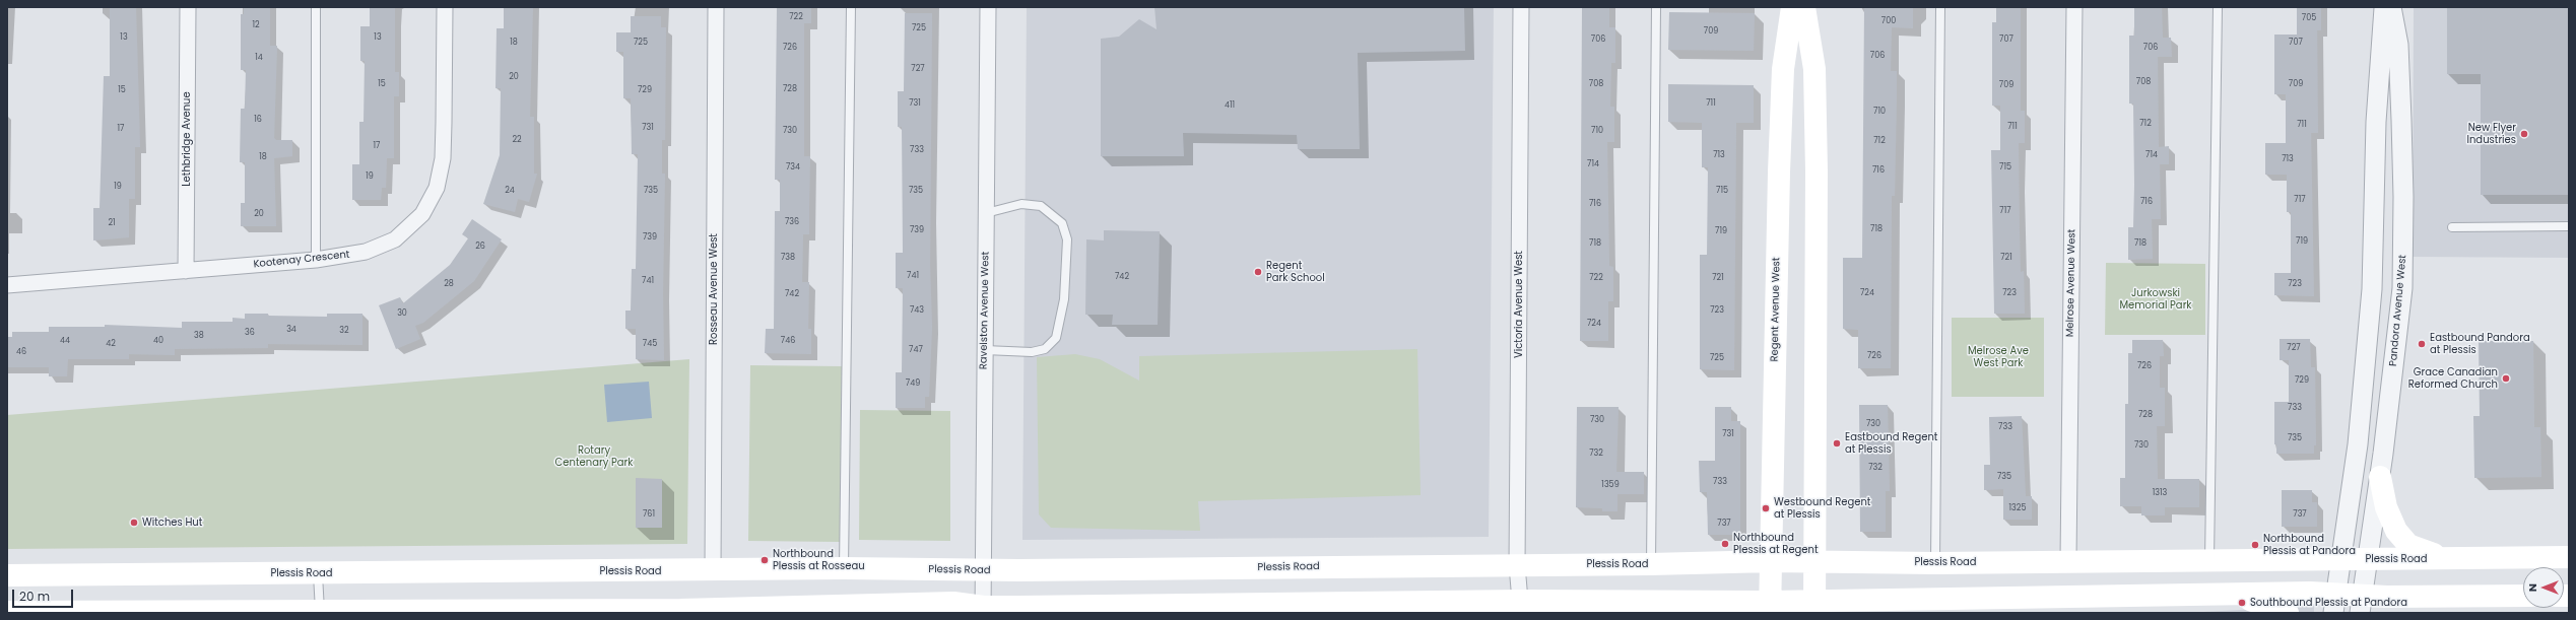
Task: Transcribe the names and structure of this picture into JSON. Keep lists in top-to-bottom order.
{
  "streets": {
    "main road": ["Regent Avenue West", "Plessis Road"],
    "street": [
      "Lethbridge Avenue",
      "Kootenay Crescent",
      "Melrose Avenue West",
      "Rosseau Avenue West",
      "Victoria Avenue West",
      "Ravelston Avenue West",
      "Pandora Avenue West"
    ]
  },
  "crossings": [
    ["Lethbridge Avenue", "Kootenay Crescent"],
    ["Melrose Avenue West", "Plessis Road"],
    ["Rosseau Avenue West", "Plessis Road"],
    ["Victoria Avenue West", "Plessis Road"],
    ["Regent Avenue West", "Plessis Road"],
    ["Ravelston Avenue West", "Plessis Road"],
    ["Pandora Avenue West", "Plessis Road"]
  ],
  "parks": ["Jurkowski Memorial Park", "Melrose Ave West Park", "Rotary Centenary Park"],
  "places": [
    "New Flyer Industries",
    "Regent Park School",
    "Eastbound Pandora at Plessis",
    "Grace Canadian Reformed Church",
    "Eastbound Regent at Plessis",
    "Westbound Regent at Plessis",
    "Witches Hut",
    "Northbound Plessis at Regent",
    "Northbound Plessis at Pandora",
    "Northbound Plessis at Rosseau",
    "Southbound Plessis at Pandora"
  ],
  "house_numbers": [
    "722",
    "705",
    "700",
    "12",
    "725",
    "709",
    "13",
    "13",
    "706",
    "707",
    "18",
    "725",
    "707",
    "726",
    "706",
    "706",
    "14",
    "727",
    "20",
    "708",
    "15",
    "708",
    "709",
    "709",
    "728",
    "15",
    "729",
    "731",
    "711",
    "411",
    "710",
    "16",
    "712",
    "711",
    "711",
    "731",
    "17",
    "730",
    "710",
    "22",
    "712",
    "17",
    "733",
    "713",
    "714",
    "18",
    "713",
    "714",
    "734",
    "715",
    "716",
    "19",
    "19",
    "24",
    "735",
    "735",
    "715",
    "717",
    "716",
    "716",
    "717",
    "20",
    "736",
    "21",
    "718",
    "739",
    "719",
    "739",
    "719",
    "718",
    "718",
    "26",
    "738",
    "721",
    "741",
    "742",
    "722",
    "721",
    "741",
    "28",
    "723",
    "724",
    "723",
    "742",
    "743",
    "723",
    "30",
    "724",
    "34",
    "32",
    "36",
    "38",
    "44",
    "40",
    "746",
    "42",
    "745",
    "727",
    "747",
    "46",
    "726",
    "725",
    "726",
    "729",
    "749",
    "733",
    "728",
    "730",
    "730",
    "733",
    "731",
    "735",
    "730",
    "732",
    "732",
    "735",
    "733",
    "1359",
    "1313",
    "1325",
    "761",
    "737",
    "737"
  ],
  "scale_bar": "20 m",
  "north": "left"
}
